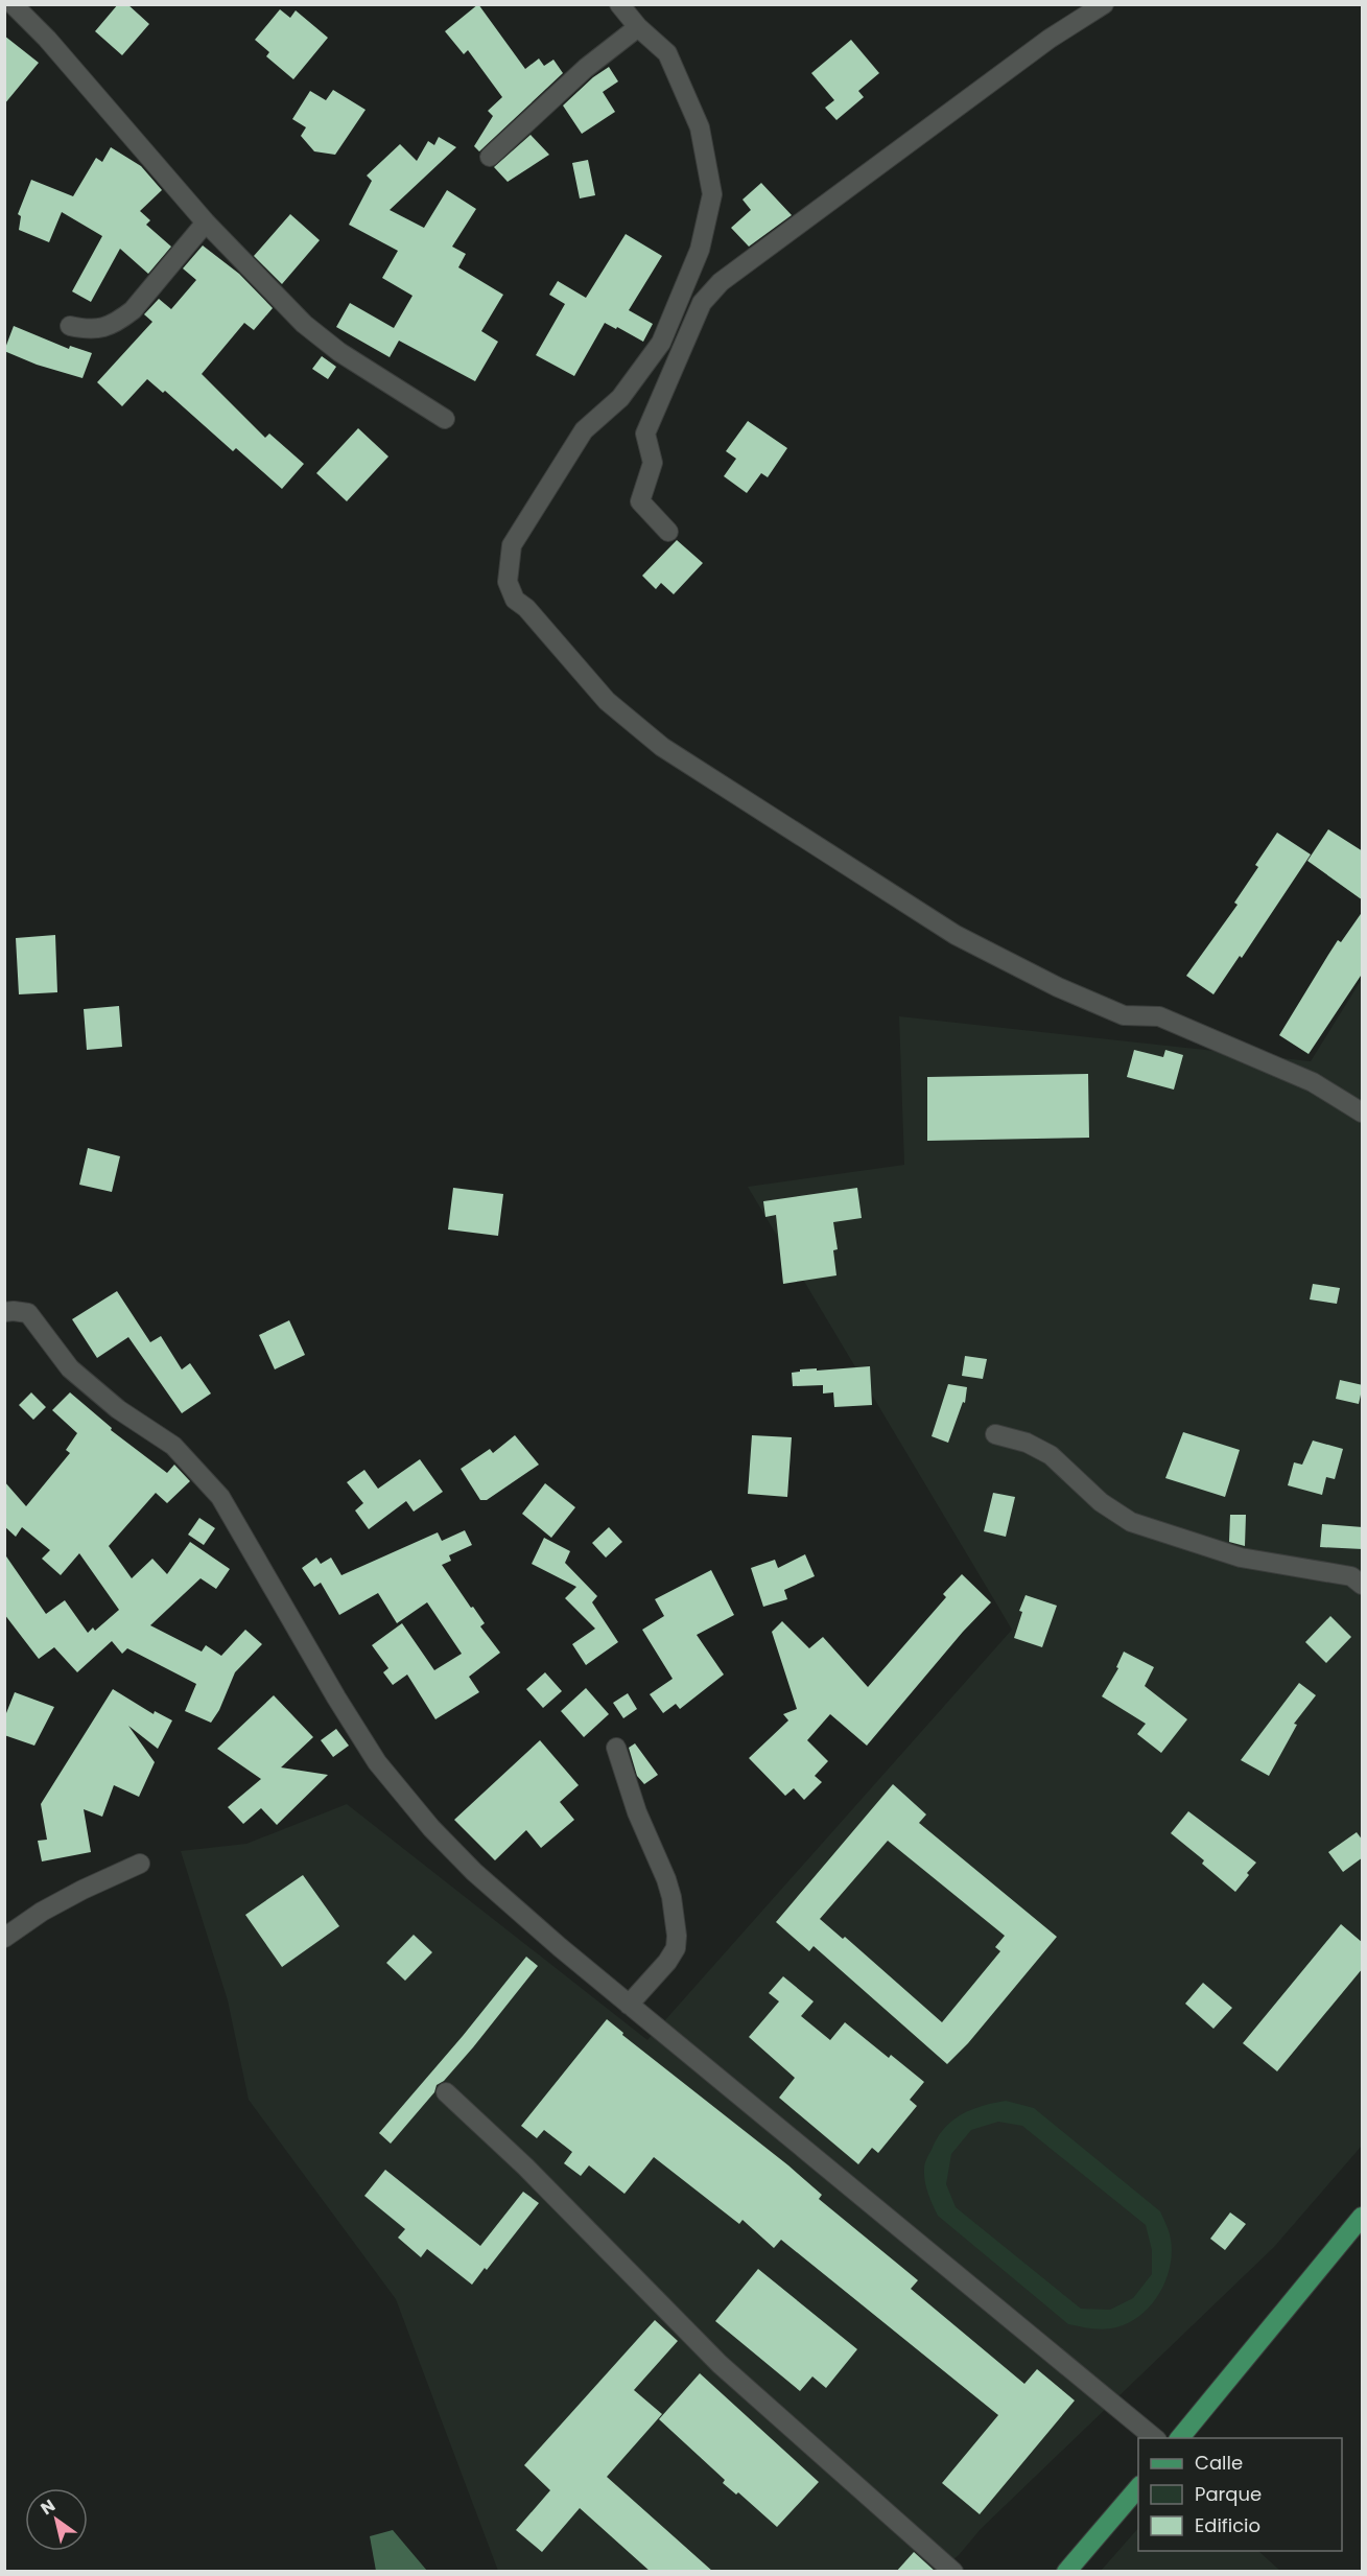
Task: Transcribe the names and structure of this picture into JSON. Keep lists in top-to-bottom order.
{
  "legend": ["Calle", "Parque", "Edificio"],
  "north": "top left"
}
